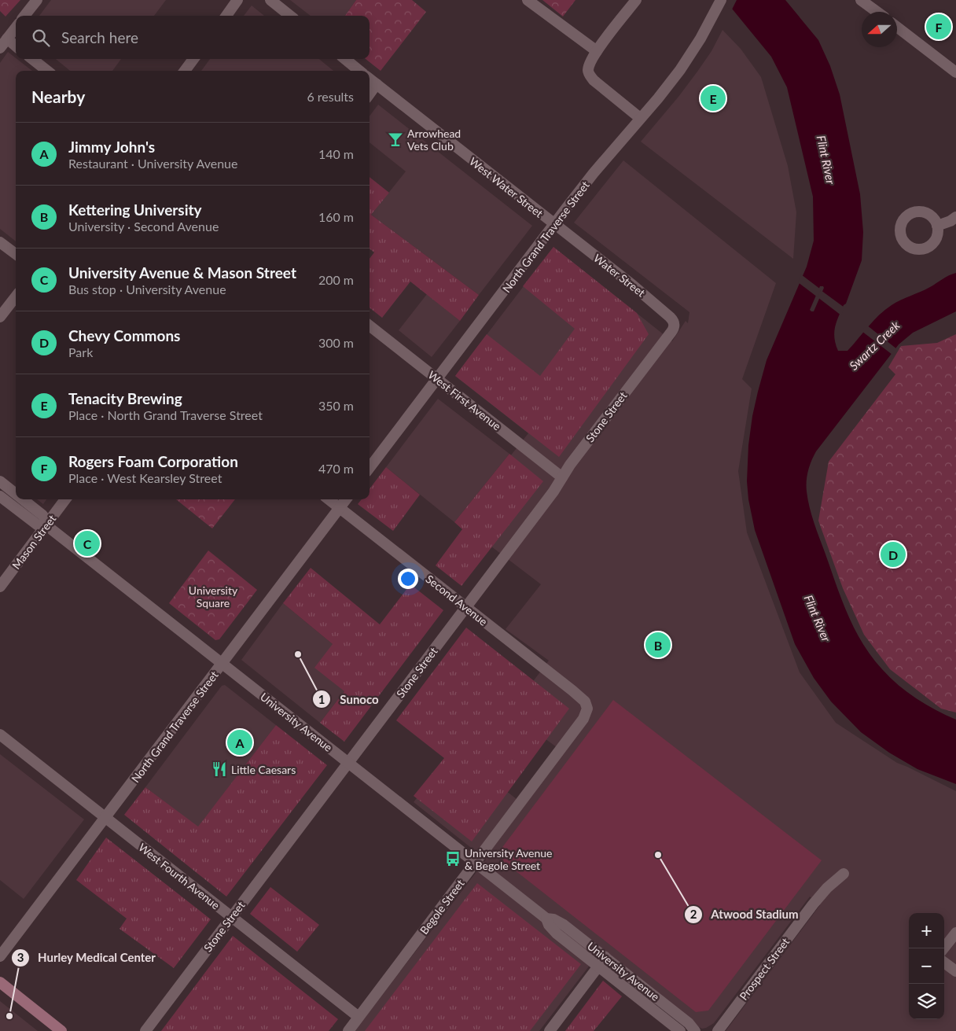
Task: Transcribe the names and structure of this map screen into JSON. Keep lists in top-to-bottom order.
{
  "streets": {
    "street": [
      "West Water Street",
      "North Grand Traverse Street",
      "Water Street",
      "West First Avenue",
      "Stone Street",
      "Mason Street",
      "Second Avenue",
      "University Avenue",
      "West Fourth Avenue",
      "Begole Street",
      "Prospect Street"
    ]
  },
  "crossings": [
    ["West Water Street", "North Grand Traverse Street"],
    ["West Water Street", "Water Street"],
    ["North Grand Traverse Street", "Water Street"],
    ["North Grand Traverse Street", "West First Avenue"],
    ["North Grand Traverse Street", "Second Avenue"],
    ["North Grand Traverse Street", "University Avenue"],
    ["North Grand Traverse Street", "West Fourth Avenue"],
    ["Water Street", "Stone Street"],
    ["West First Avenue", "Stone Street"],
    ["Stone Street", "Second Avenue"],
    ["Stone Street", "University Avenue"],
    ["Stone Street", "West Fourth Avenue"],
    ["Mason Street", "University Avenue"],
    ["Second Avenue", "Begole Street"],
    ["University Avenue", "Begole Street"],
    ["West Fourth Avenue", "Begole Street"]
  ],
  "water": ["Flint River", "Swartz Creek"],
  "parks": ["University Square"],
  "places": {
    "bar": ["Arrowhead Vets Club"],
    "other": ["Sunoco", "Atwood Stadium", "Hurley Medical Center"],
    "restaurant": ["Little Caesars"],
    "bus stop": ["University Avenue & Begole Street"]
  },
  "north": "left",
  "page": {
    "pins": [
      "F",
      "E",
      "C",
      "D",
      "B",
      "A"
    ],
    "search": "Search here",
    "heading": ["Nearby", "6 results"],
    "list": [
      {
        "mark": "A",
        "name": "Jimmy John's",
        "note": "Restaurant · University Avenue",
        "value": "140 m"
      },
      {
        "mark": "B",
        "name": "Kettering University",
        "note": "University · Second Avenue",
        "value": "160 m"
      },
      {
        "mark": "C",
        "name": "University Avenue & Mason Street",
        "note": "Bus stop · University Avenue",
        "value": "200 m"
      },
      {
        "mark": "D",
        "name": "Chevy Commons",
        "note": "Park",
        "value": "300 m"
      },
      {
        "mark": "E",
        "name": "Tenacity Brewing",
        "note": "Place · North Grand Traverse Street",
        "value": "350 m"
      },
      {
        "mark": "F",
        "name": "Rogers Foam Corporation",
        "note": "Place · West Kearsley Street",
        "value": "470 m"
      }
    ],
    "map_buttons": ["+", "−"]
  }
}
